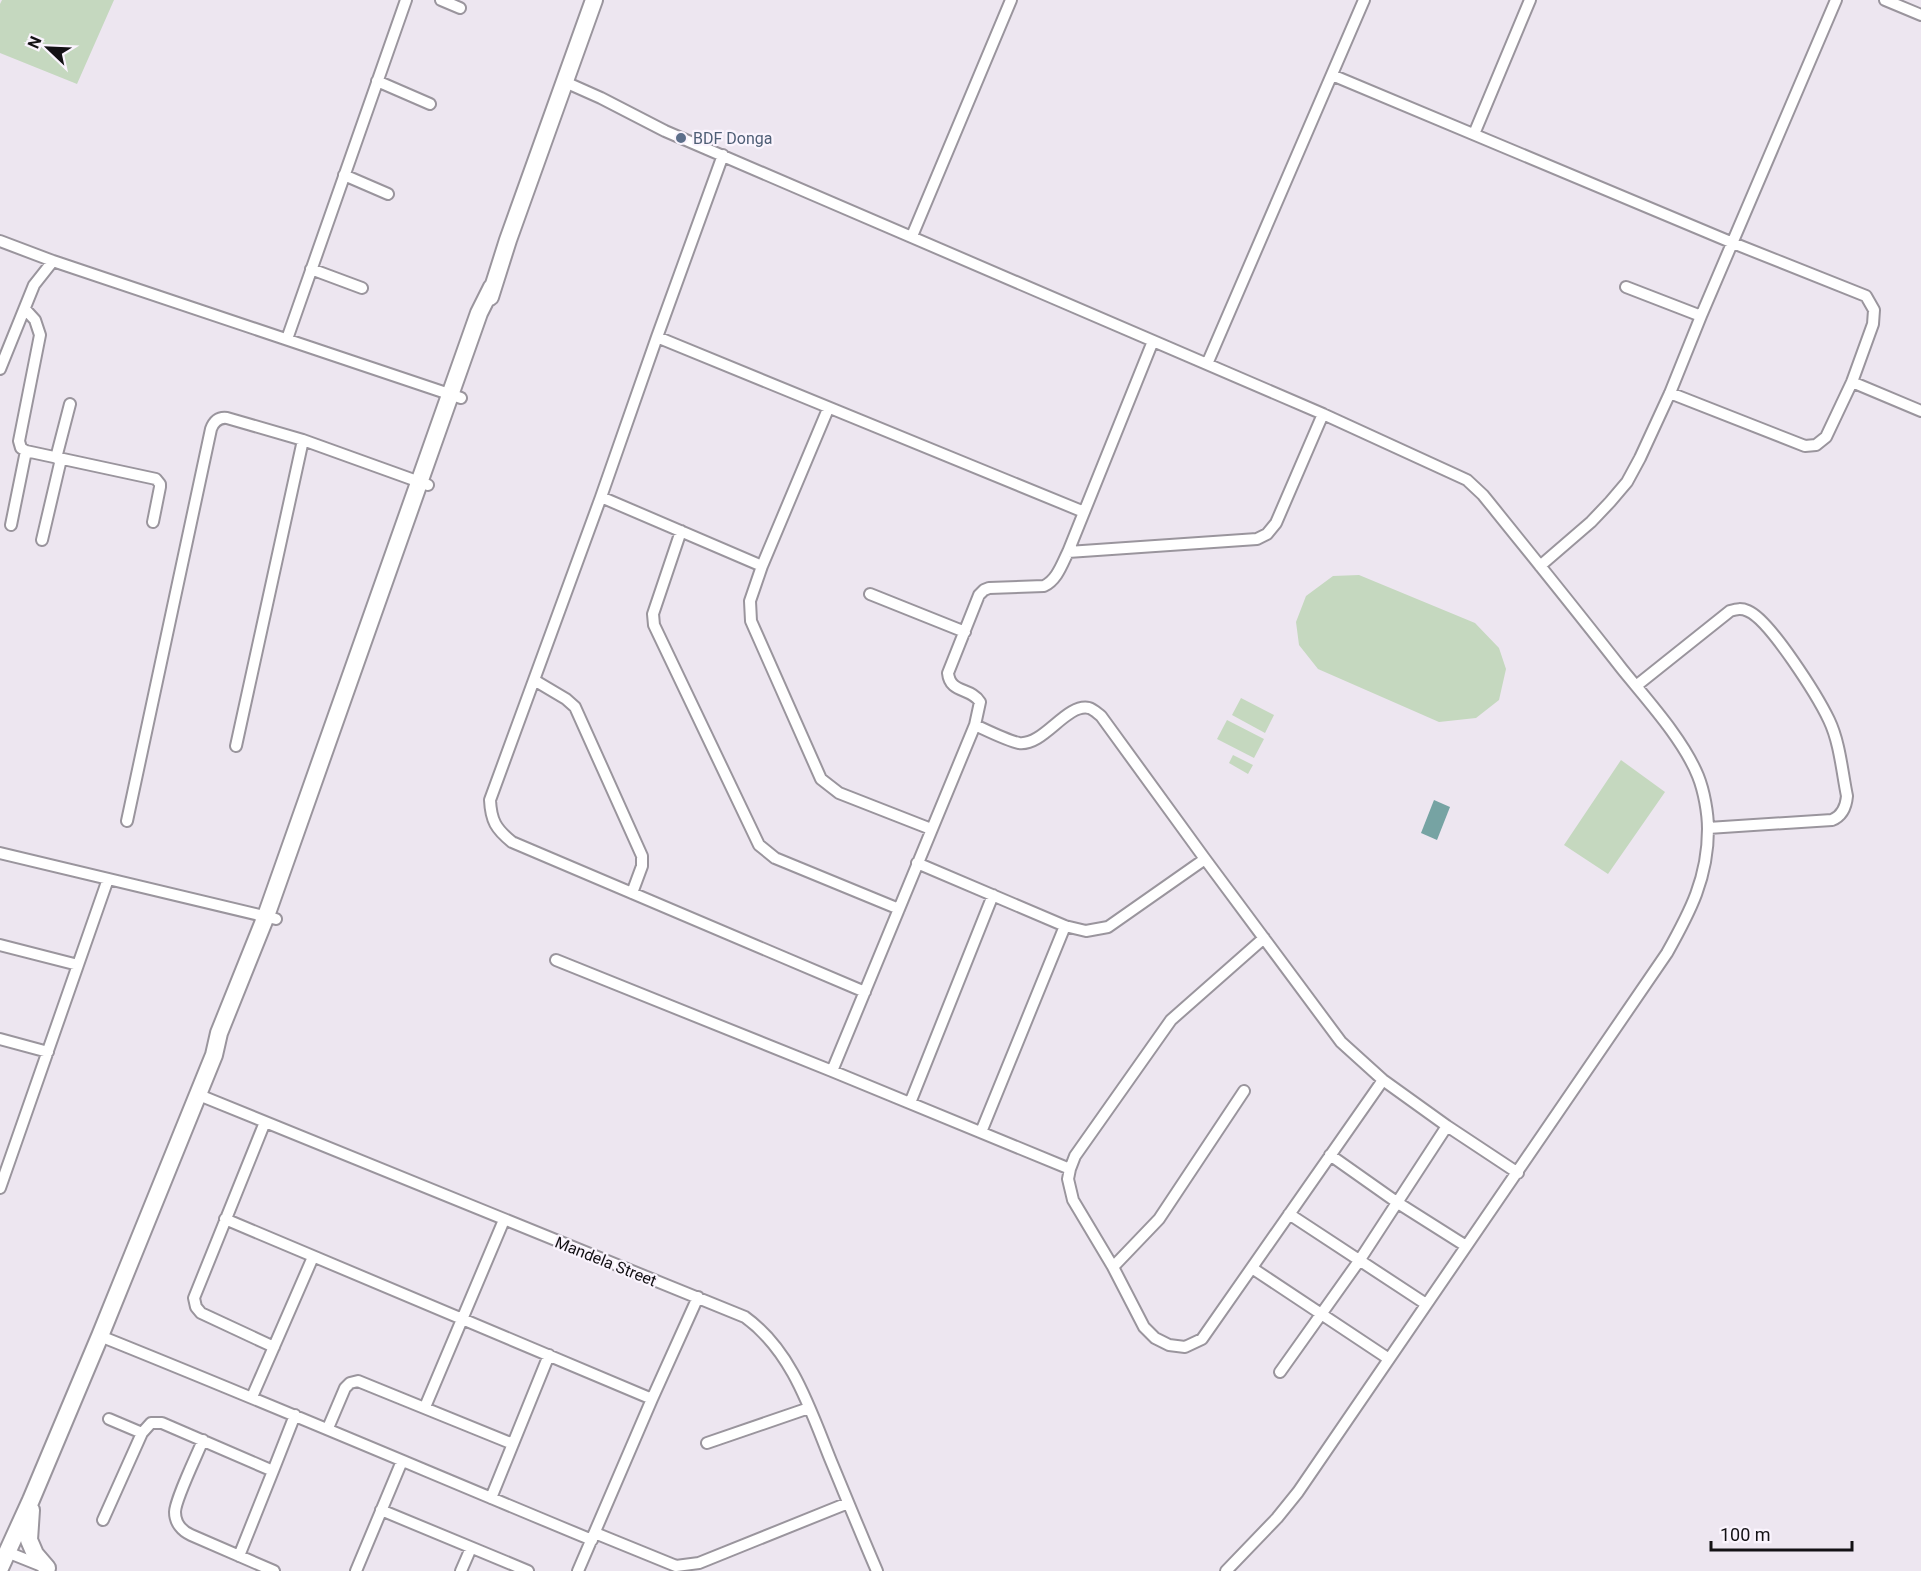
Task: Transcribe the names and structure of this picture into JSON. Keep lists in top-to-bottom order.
{
  "streets": {
    "street": ["Mandela Street"]
  },
  "places": ["BDF Donga"],
  "scale_bar": "100 m",
  "north": "top left"
}
